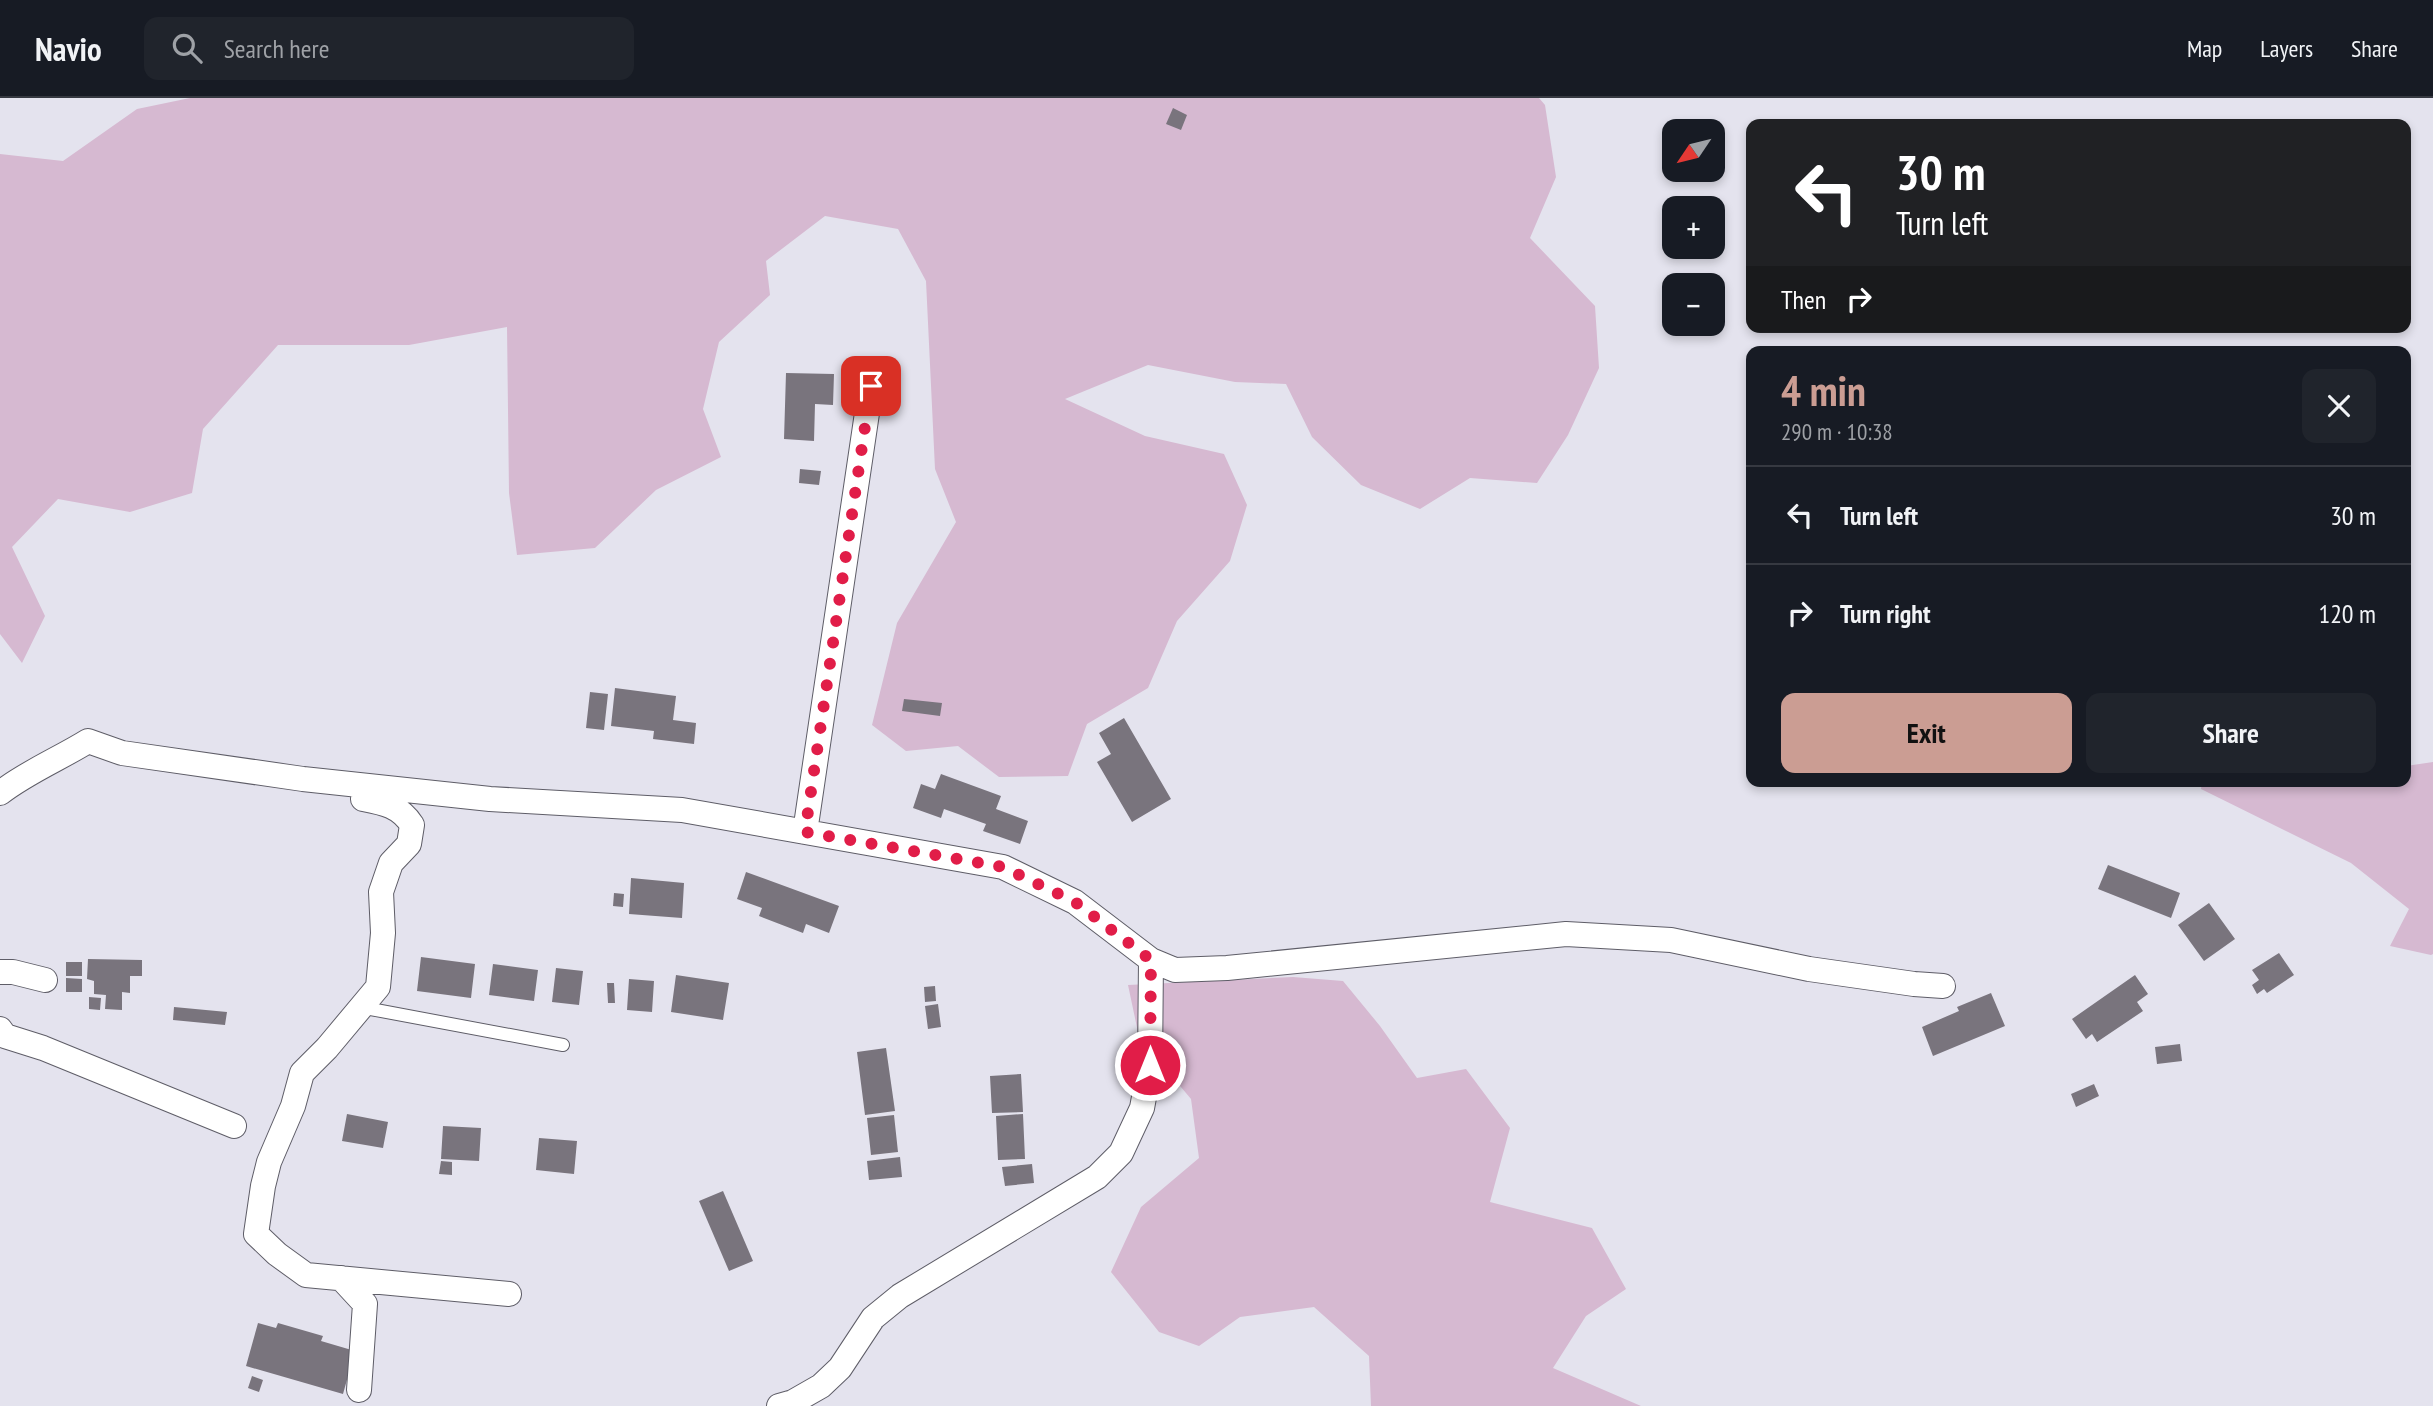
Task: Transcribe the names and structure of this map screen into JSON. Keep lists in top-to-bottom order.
{
  "north": "bottom left",
  "page": {
    "header": "Navio",
    "search": "Search here",
    "nav": ["Map", "Layers", "Share"],
    "map_buttons": ["+", "−"],
    "turn": ["30 m", "Turn left"],
    "then": "Then",
    "heading": ["4 min", "290 m · 10:38"],
    "list": [
      {
        "name": "Turn left",
        "value": "30 m"
      },
      {
        "name": "Turn right",
        "value": "120 m"
      }
    ],
    "buttons": ["Exit", "Share"]
  }
}
